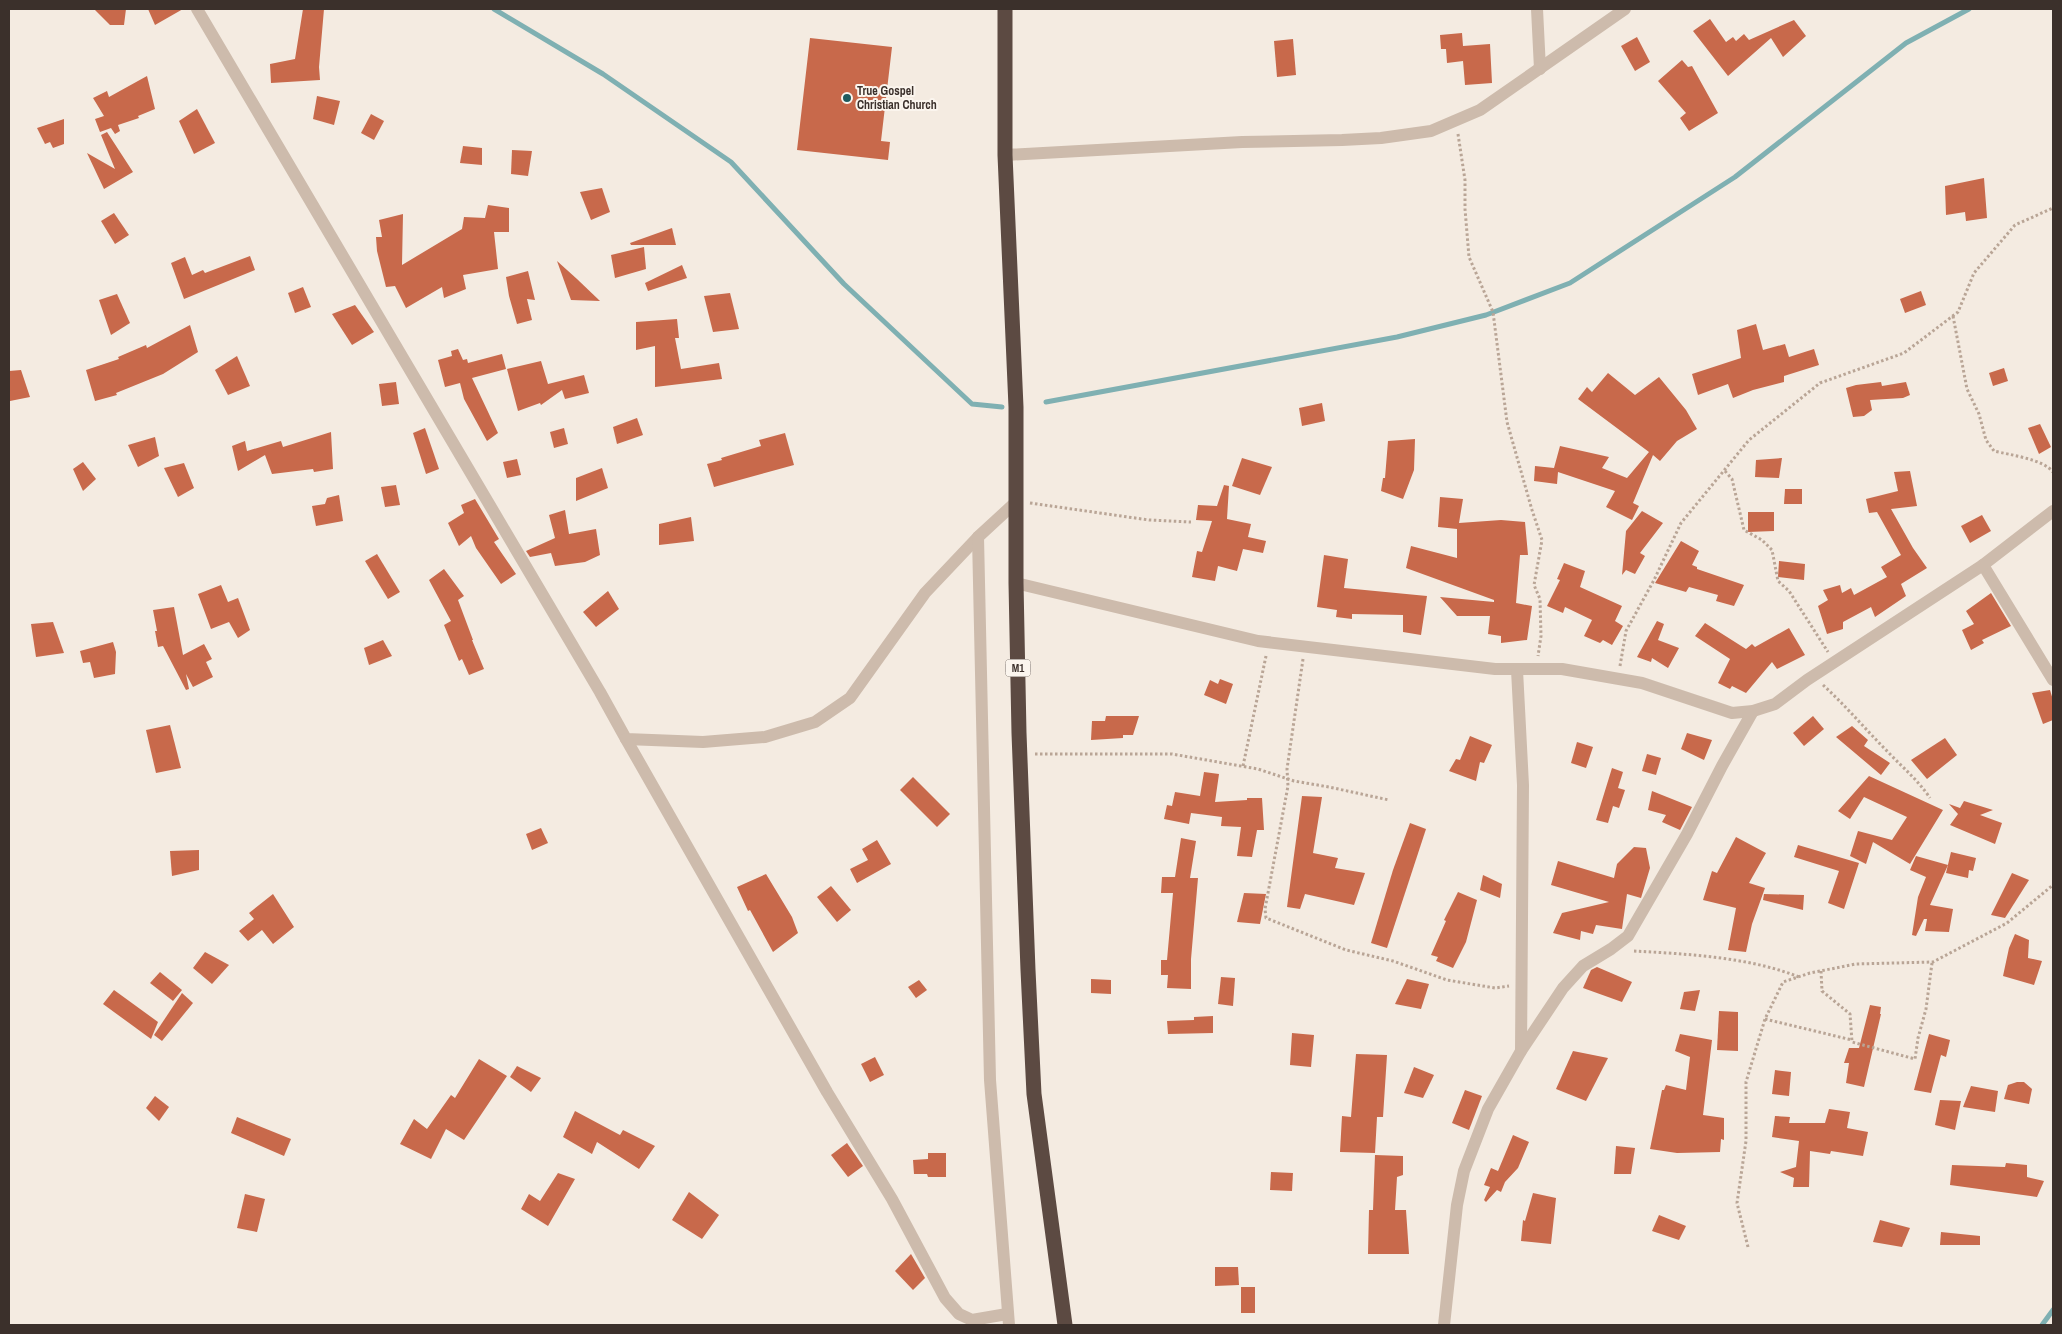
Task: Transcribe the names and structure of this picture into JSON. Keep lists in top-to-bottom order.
{
  "streets": {
    "highway": ["M1"]
  },
  "places": ["True Gospel Christian Church"]
}
